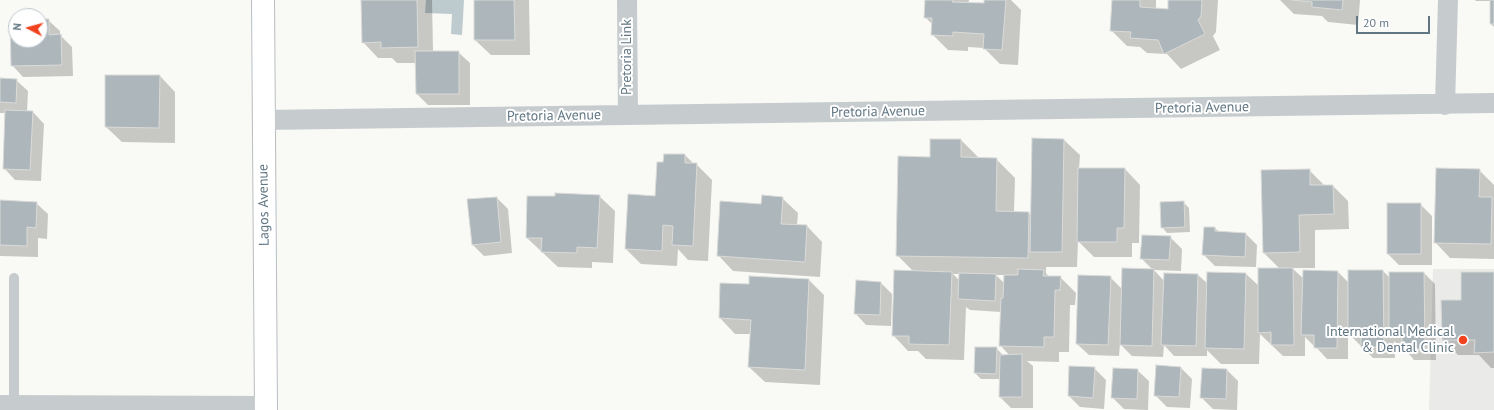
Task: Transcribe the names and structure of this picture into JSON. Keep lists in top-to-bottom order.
{
  "streets": {
    "street": ["Pretoria Link", "Pretoria Avenue", "Lagos Avenue"]
  },
  "crossings": [
    ["Pretoria Link", "Pretoria Avenue"],
    ["Pretoria Avenue", "Lagos Avenue"]
  ],
  "places": ["International Medical & Dental Clinic"],
  "scale_bar": "20 m",
  "north": "left"
}
